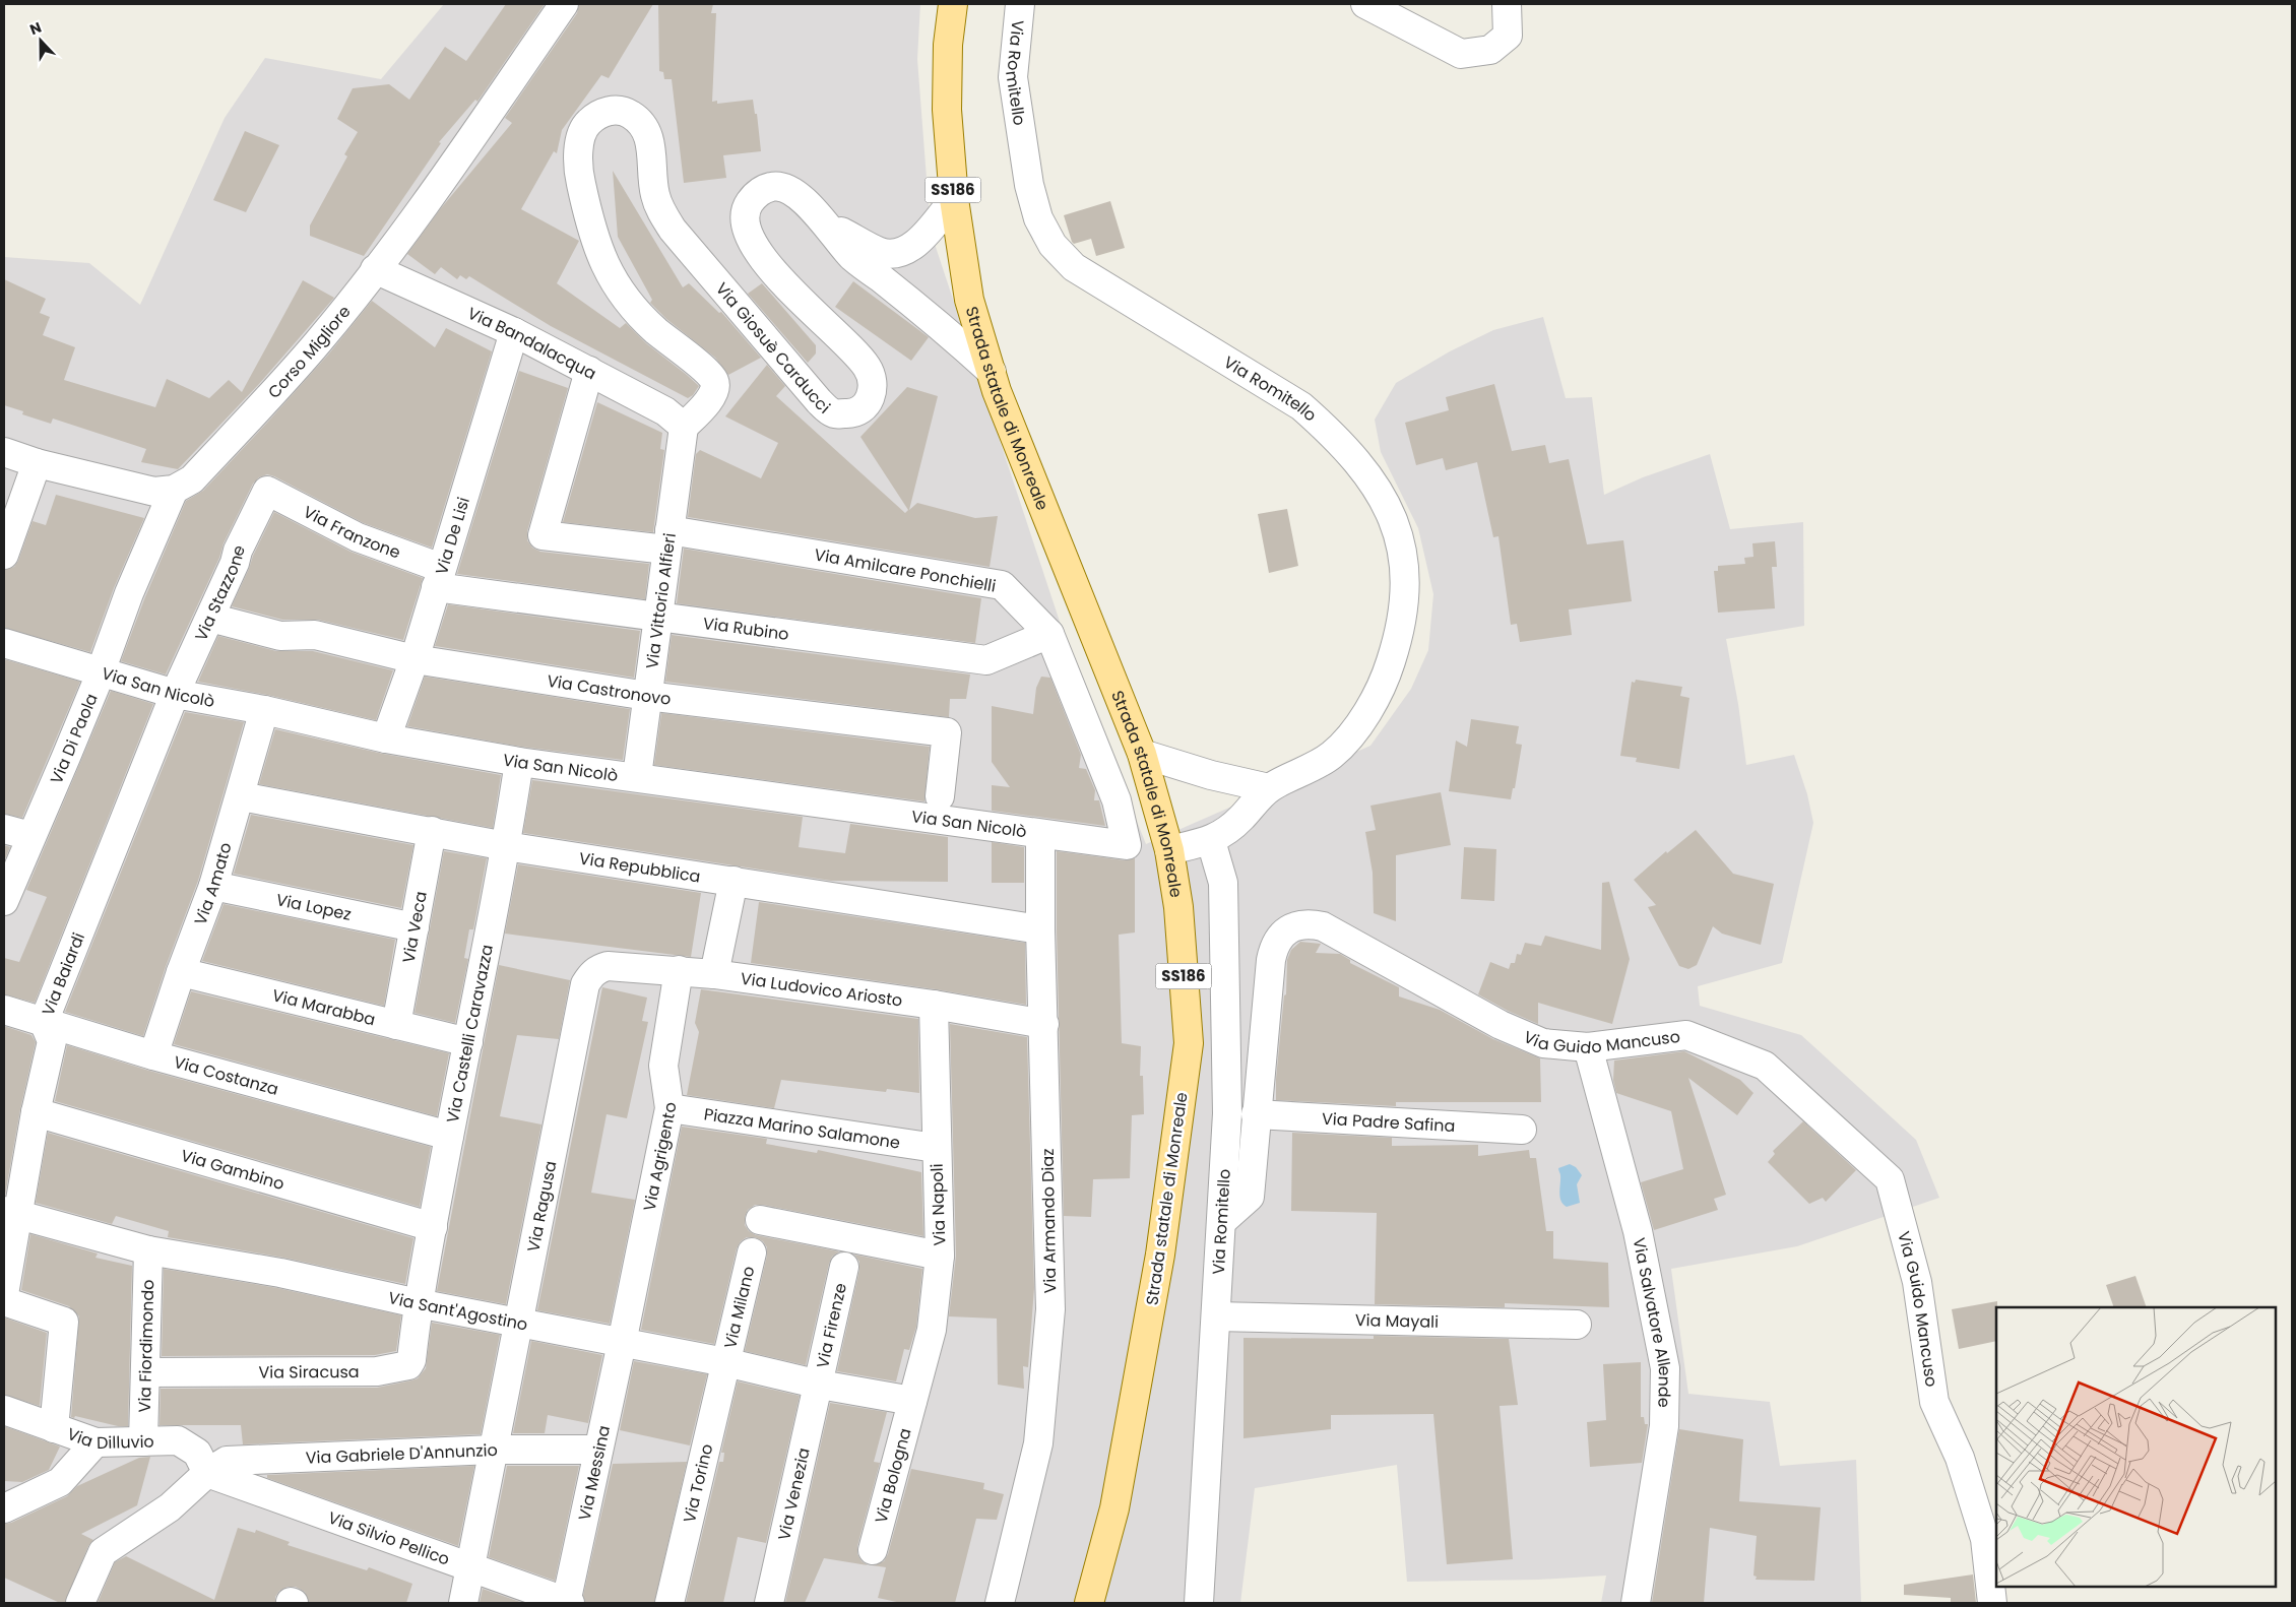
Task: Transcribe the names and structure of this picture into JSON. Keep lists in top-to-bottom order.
{
  "streets": {
    "main road": ["SS186", "Strada statale di Monreale"],
    "street": [
      "Via Romitello",
      "Via Bandalacqua",
      "Via Giosuè Carducci",
      "Corso Migliore",
      "Via Franzone",
      "Via De Lisi",
      "Via Amilcare Ponchielli",
      "Via Stazzone",
      "Via Vittorio Alfieri",
      "Via Rubino",
      "Via San Nicolò",
      "Via Castronovo",
      "Via Di Paola",
      "Via Repubblica",
      "Via Amato",
      "Via Lopez",
      "Via Veca",
      "Via Baiardi",
      "Via Ludovico Ariosto",
      "Via Marabba",
      "Via Castelli Caravazza",
      "Via Guido Mancuso",
      "Via Costanza",
      "Via Padre Safina",
      "Piazza Marino Salamone",
      "Via Agrigento",
      "Via Gambino",
      "Via Napoli",
      "Via Ragusa",
      "Via Armando Diaz",
      "Via Milano",
      "Via Sant'Agostino",
      "Via Mayali",
      "Via Salvatore Allende",
      "Via Firenze",
      "Via Fiordimondo",
      "Via Siracusa",
      "Via Dilluvio",
      "Via Gabriele D'Annunzio",
      "Via Messina",
      "Via Bologna",
      "Via Torino",
      "Via Venezia",
      "Via Silvio Pellico"
    ]
  },
  "crossings": [
    ["Via Romitello", "Via Guido Mancuso"],
    ["Via Romitello", "Via Mayali"],
    ["Via Bandalacqua", "Via Giosuè Carducci"],
    ["Via Bandalacqua", "Corso Migliore"],
    ["Via Bandalacqua", "Via De Lisi"],
    ["Via Bandalacqua", "Via Amilcare Ponchielli"],
    ["Via Bandalacqua", "Via Vittorio Alfieri"],
    ["Via Giosuè Carducci", "Strada statale di Monreale"],
    ["Via Giosuè Carducci", "Via Vittorio Alfieri"],
    ["Corso Migliore", "Via Di Paola"],
    ["Via Franzone", "Via De Lisi"],
    ["Via Franzone", "Via Stazzone"],
    ["Via Franzone", "Via Rubino"],
    ["Via De Lisi", "Via Rubino"],
    ["Via De Lisi", "Via San Nicolò"],
    ["Via De Lisi", "Via Castronovo"],
    ["Via Amilcare Ponchielli", "Via Vittorio Alfieri"],
    ["Via Amilcare Ponchielli", "Via Rubino"],
    ["Via Amilcare Ponchielli", "Via San Nicolò"],
    ["Via Stazzone", "Via San Nicolò"],
    ["Via Stazzone", "Via Castronovo"],
    ["Via Stazzone", "Via Baiardi"],
    ["Via Vittorio Alfieri", "Via Rubino"],
    ["Via Vittorio Alfieri", "Via San Nicolò"],
    ["Via Vittorio Alfieri", "Via Castronovo"],
    ["Via San Nicolò", "Via Di Paola"],
    ["Via San Nicolò", "Via Amato"],
    ["Via San Nicolò", "Via Baiardi"],
    ["Via San Nicolò", "Via Castelli Caravazza"],
    ["Via San Nicolò", "Via Armando Diaz"],
    ["Via Repubblica", "Via Amato"],
    ["Via Repubblica", "Via Veca"],
    ["Via Repubblica", "Via Castelli Caravazza"],
    ["Via Repubblica", "Via Armando Diaz"],
    ["Via Amato", "Via Lopez"],
    ["Via Amato", "Via Marabba"],
    ["Via Amato", "Via Costanza"],
    ["Via Lopez", "Via Veca"],
    ["Via Veca", "Via Marabba"],
    ["Via Baiardi", "Via Costanza"],
    ["Via Baiardi", "Via Gambino"],
    ["Via Baiardi", "Via Sant'Agostino"],
    ["Via Ludovico Ariosto", "Via Agrigento"],
    ["Via Ludovico Ariosto", "Via Napoli"],
    ["Via Ludovico Ariosto", "Via Ragusa"],
    ["Via Ludovico Ariosto", "Via Armando Diaz"],
    ["Via Marabba", "Via Castelli Caravazza"],
    ["Via Castelli Caravazza", "Via Costanza"],
    ["Via Castelli Caravazza", "Via Gambino"],
    ["Via Castelli Caravazza", "Via Sant'Agostino"],
    ["Via Castelli Caravazza", "Via Siracusa"],
    ["Via Guido Mancuso", "Via Padre Safina"],
    ["Via Guido Mancuso", "Via Salvatore Allende"],
    ["Piazza Marino Salamone", "Via Agrigento"],
    ["Piazza Marino Salamone", "Via Napoli"],
    ["Via Agrigento", "Via Sant'Agostino"],
    ["Via Agrigento", "Via Messina"],
    ["Via Napoli", "Via Sant'Agostino"],
    ["Via Napoli", "Via Bologna"],
    ["Via Ragusa", "Via Sant'Agostino"],
    ["Via Ragusa", "Via Gabriele D'Annunzio"],
    ["Via Ragusa", "Via Silvio Pellico"],
    ["Via Milano", "Via Sant'Agostino"],
    ["Via Milano", "Via Torino"],
    ["Via Sant'Agostino", "Via Firenze"],
    ["Via Sant'Agostino", "Via Fiordimondo"],
    ["Via Sant'Agostino", "Via Siracusa"],
    ["Via Sant'Agostino", "Via Messina"],
    ["Via Sant'Agostino", "Via Bologna"],
    ["Via Sant'Agostino", "Via Torino"],
    ["Via Sant'Agostino", "Via Venezia"],
    ["Via Firenze", "Via Venezia"],
    ["Via Fiordimondo", "Via Siracusa"],
    ["Via Fiordimondo", "Via Dilluvio"],
    ["Via Dilluvio", "Via Gabriele D'Annunzio"],
    ["Via Dilluvio", "Via Silvio Pellico"],
    ["Via Gabriele D'Annunzio", "Via Messina"],
    ["Via Gabriele D'Annunzio", "Via Silvio Pellico"],
    ["Via Messina", "Via Silvio Pellico"]
  ],
  "north": "top"
}
